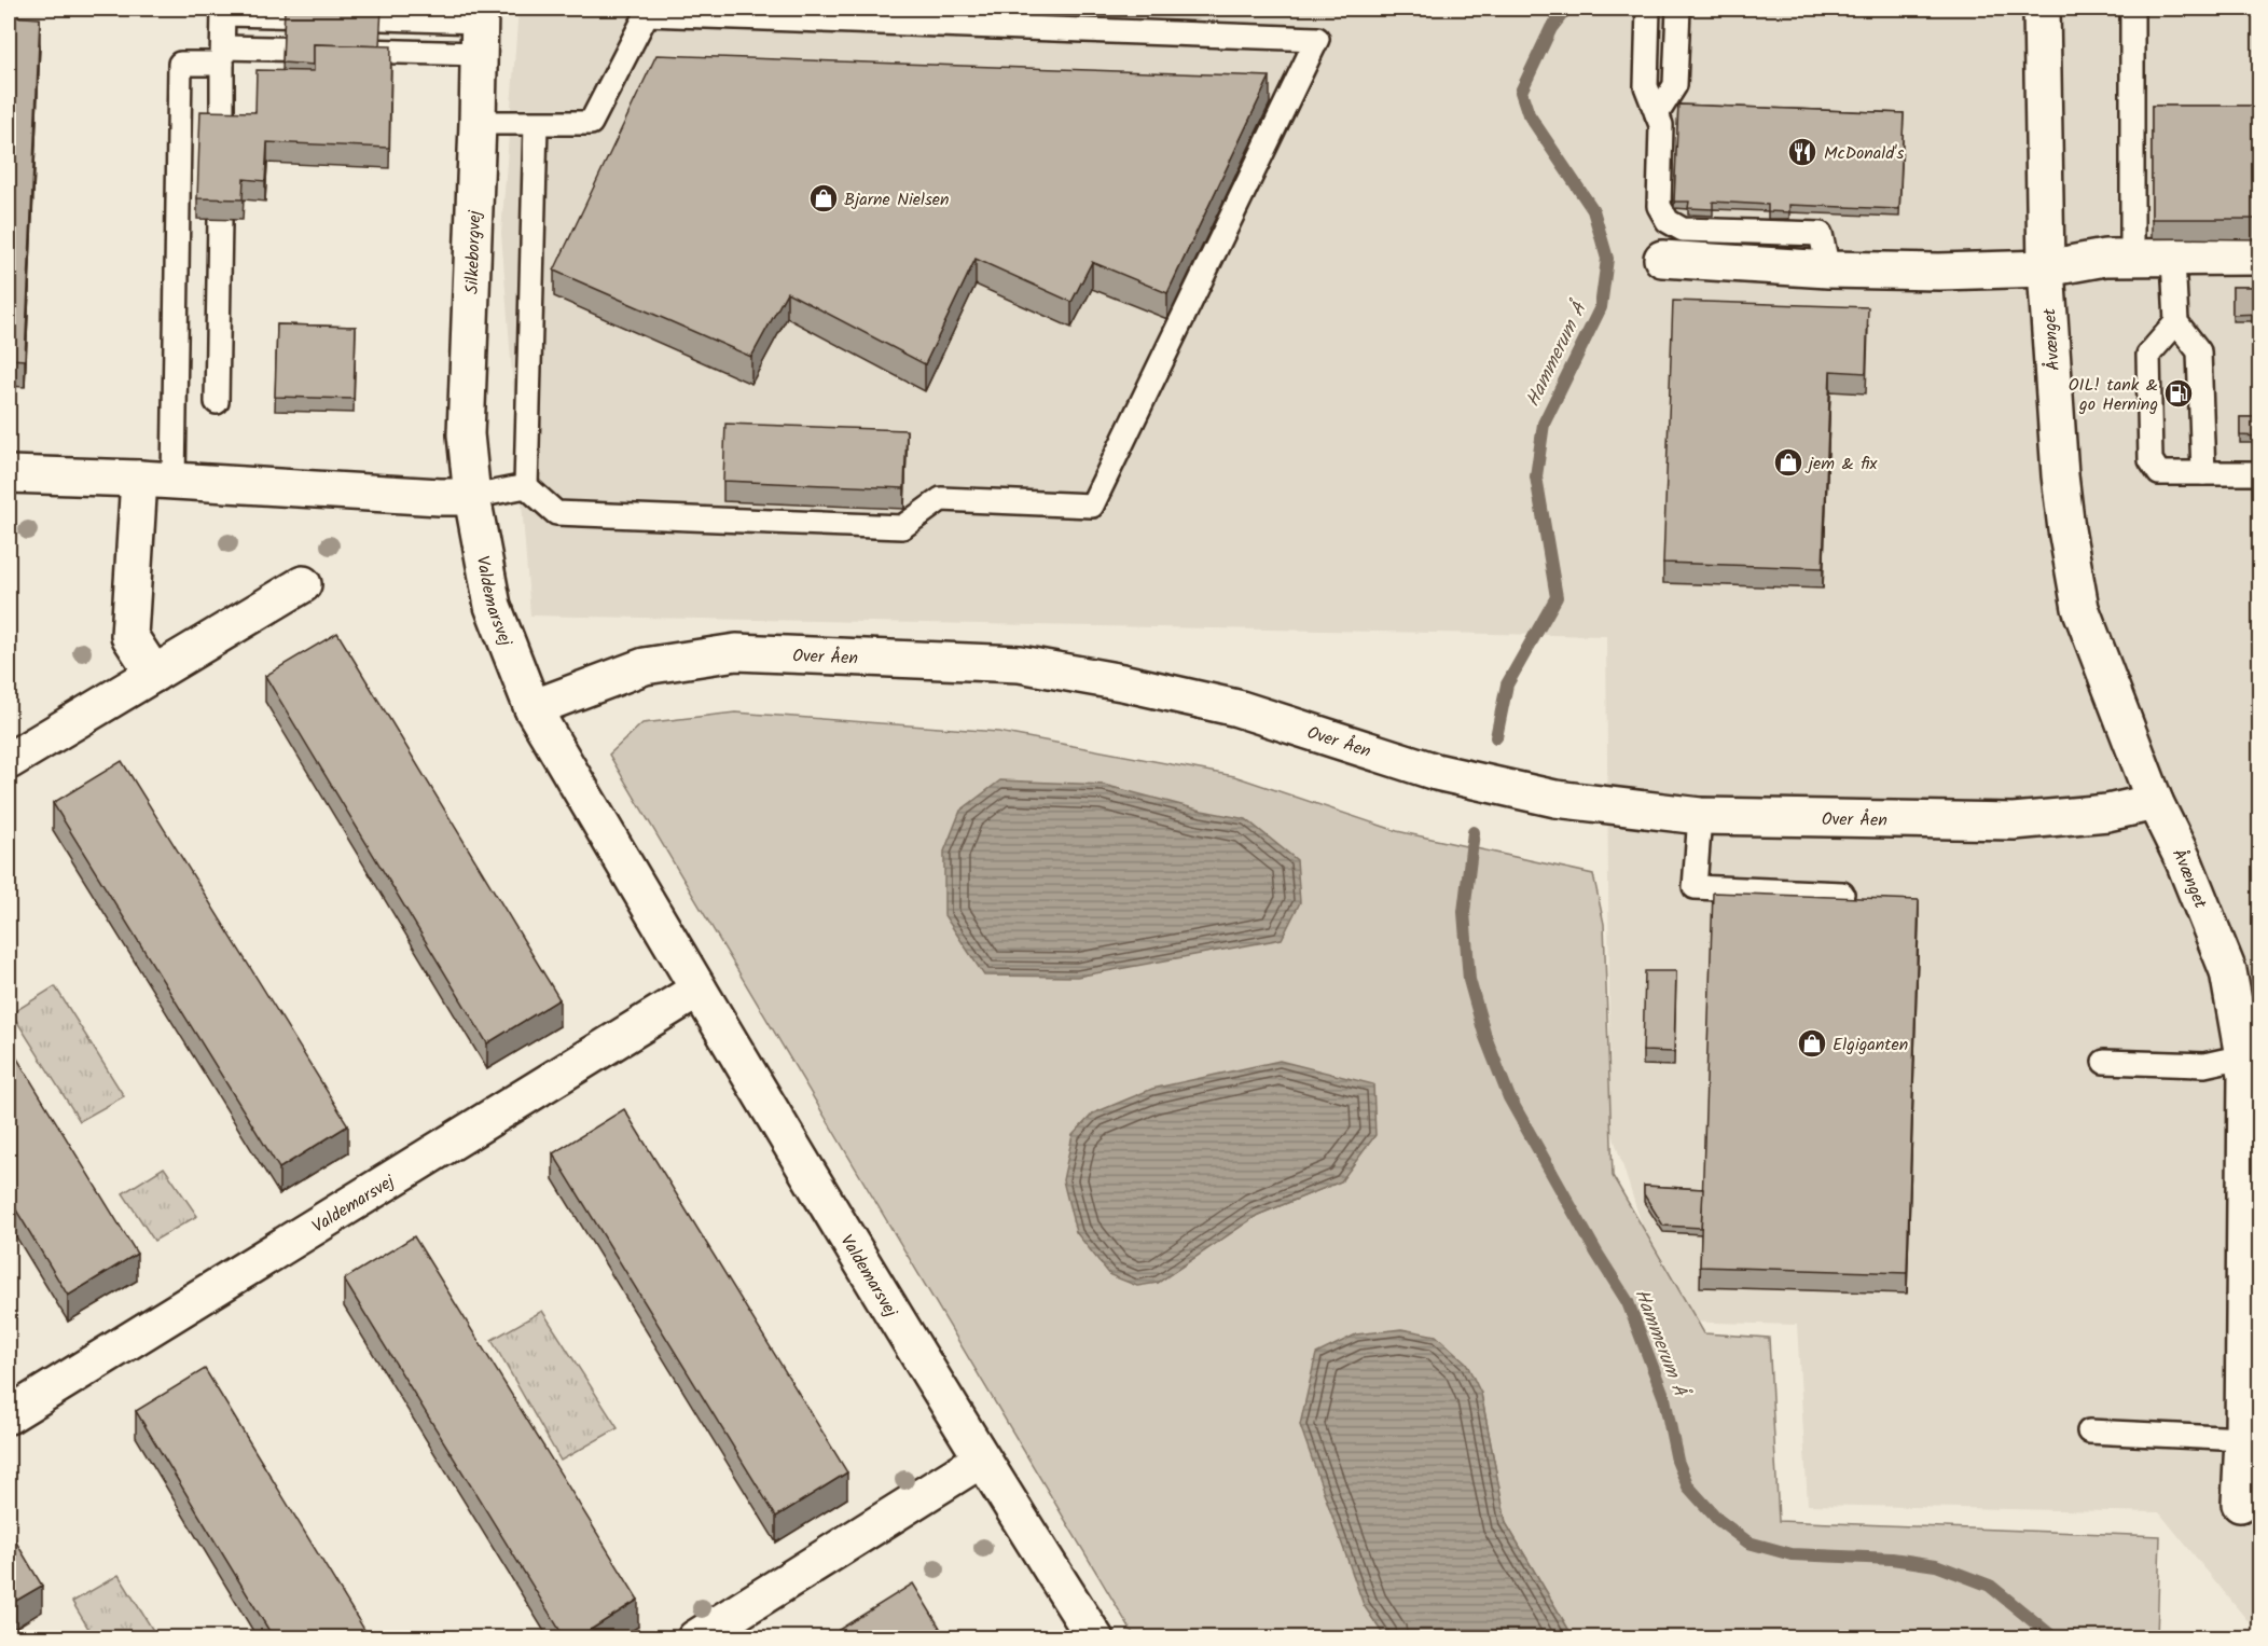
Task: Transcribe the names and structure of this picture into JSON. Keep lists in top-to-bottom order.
{
  "streets": {
    "street": [
      "Silkeborgvej",
      "Åvænget",
      "Valdemarsvej",
      "Over Åen"
    ]
  },
  "crossings": [
    ["Silkeborgvej", "Valdemarsvej"],
    ["Åvænget", "Over Åen"],
    ["Valdemarsvej", "Over Åen"]
  ],
  "water": ["Hammerum Å"],
  "places": {
    "restaurant": ["McDonald's"],
    "shop": ["Bjarne Nielsen", "jem & fix", "Elgiganten"],
    "fuel station": ["OIL! tank & go Herning"]
  }
}
